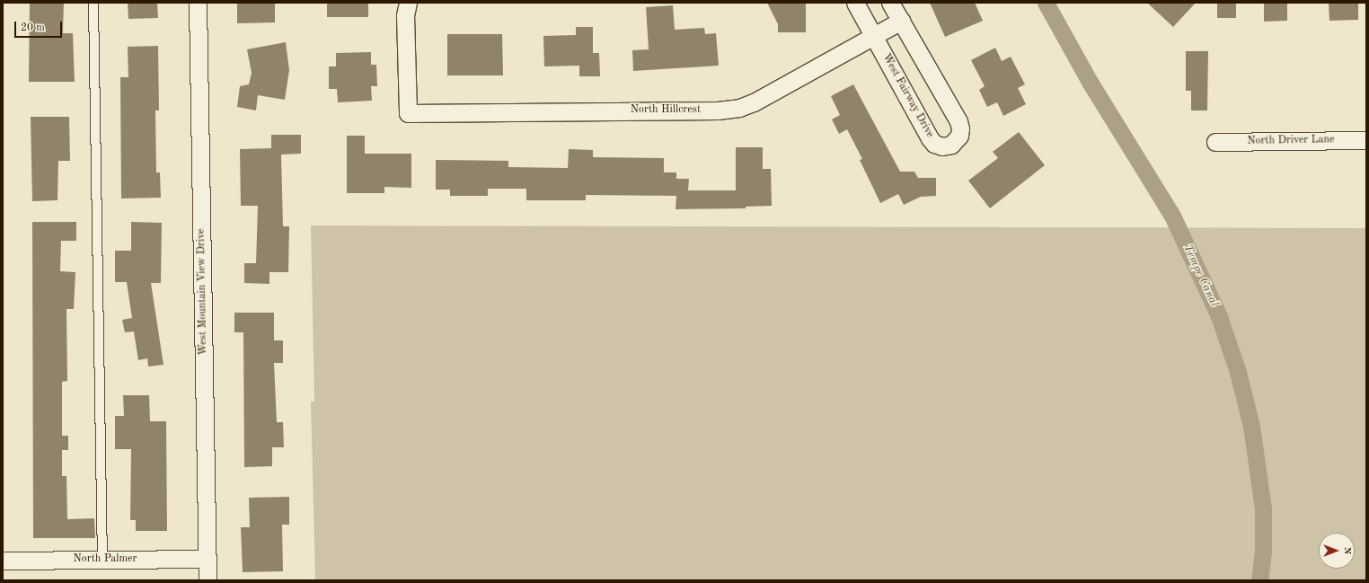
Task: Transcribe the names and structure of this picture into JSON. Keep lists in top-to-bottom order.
{
  "streets": {
    "street": [
      "West Fairway Drive",
      "North Hillcrest",
      "North Driver Lane",
      "West Mountain View Drive",
      "North Palmer"
    ]
  },
  "crossings": [
    ["West Fairway Drive", "North Hillcrest"],
    ["West Mountain View Drive", "North Palmer"]
  ],
  "water": ["Tempe Canal"],
  "scale_bar": "20 m",
  "north": "right"
}
